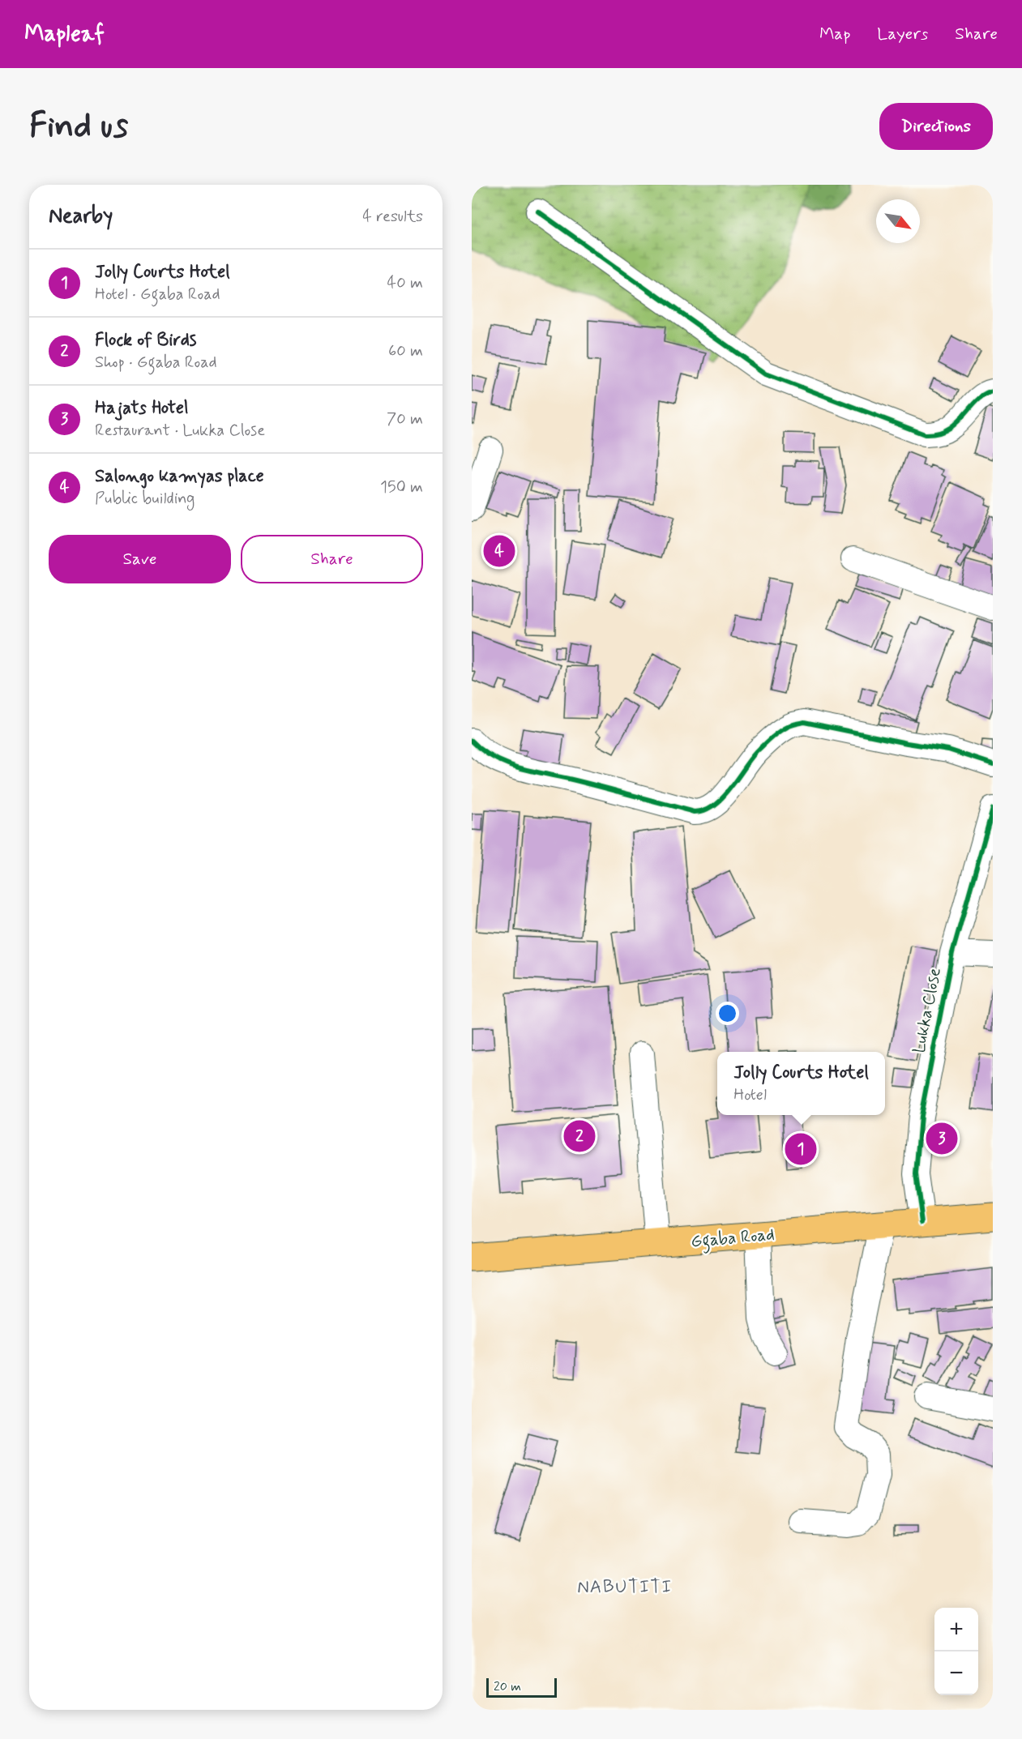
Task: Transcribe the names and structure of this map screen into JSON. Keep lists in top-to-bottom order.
{
  "streets": {
    "main road": ["Ggaba Road"],
    "street": ["Lukka Close"]
  },
  "crossings": [
    ["Lukka Close", "Ggaba Road"]
  ],
  "districts": ["NABUTITI"],
  "scale_bar": "20 m",
  "north": "bottom right",
  "page": {
    "header": "Mapleaf",
    "nav": ["Map", "Layers", "Share"],
    "buttons": [
      "Directions",
      ["Save", "Share"]
    ],
    "title": "Find us",
    "heading": ["Nearby", "4 results"],
    "list": [
      {
        "mark": "1",
        "name": "Jolly Courts Hotel",
        "note": "Hotel · Ggaba Road",
        "value": "40 m"
      },
      {
        "mark": "2",
        "name": "Flock of Birds",
        "note": "Shop · Ggaba Road",
        "value": "60 m"
      },
      {
        "mark": "3",
        "name": "Hajats Hotel",
        "note": "Restaurant · Lukka Close",
        "value": "70 m"
      },
      {
        "mark": "4",
        "name": "Salongo kamyas place",
        "note": "Public building",
        "value": "150 m"
      }
    ],
    "pins": [
      "4",
      "2",
      "3",
      "1"
    ],
    "popup": ["Jolly Courts Hotel", "Hotel"],
    "map_buttons": ["+", "−"],
    "scale": "20 m"
  }
}
